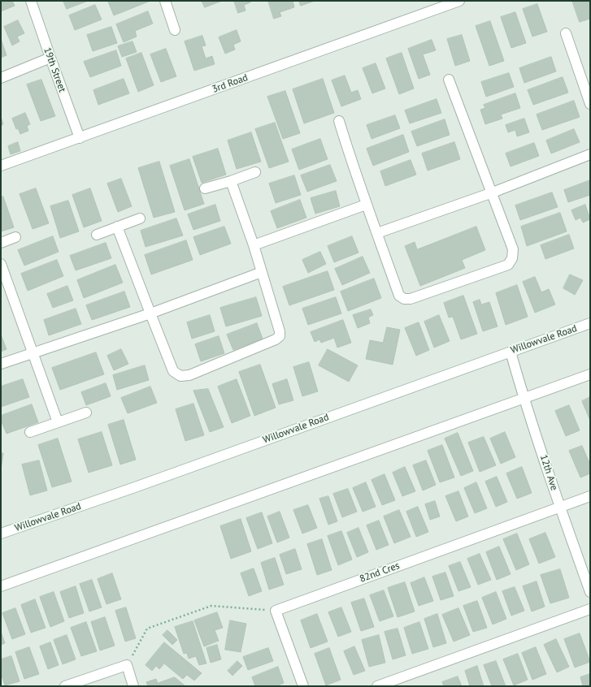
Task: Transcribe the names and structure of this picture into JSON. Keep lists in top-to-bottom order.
{
  "streets": {
    "street": [
      "19th Street",
      "3rd Road",
      "Willowvale Road",
      "12th Ave",
      "82nd Cres"
    ]
  },
  "crossings": [
    ["19th Street", "3rd Road"],
    ["Willowvale Road", "12th Ave"],
    ["12th Ave", "82nd Cres"]
  ]
}
